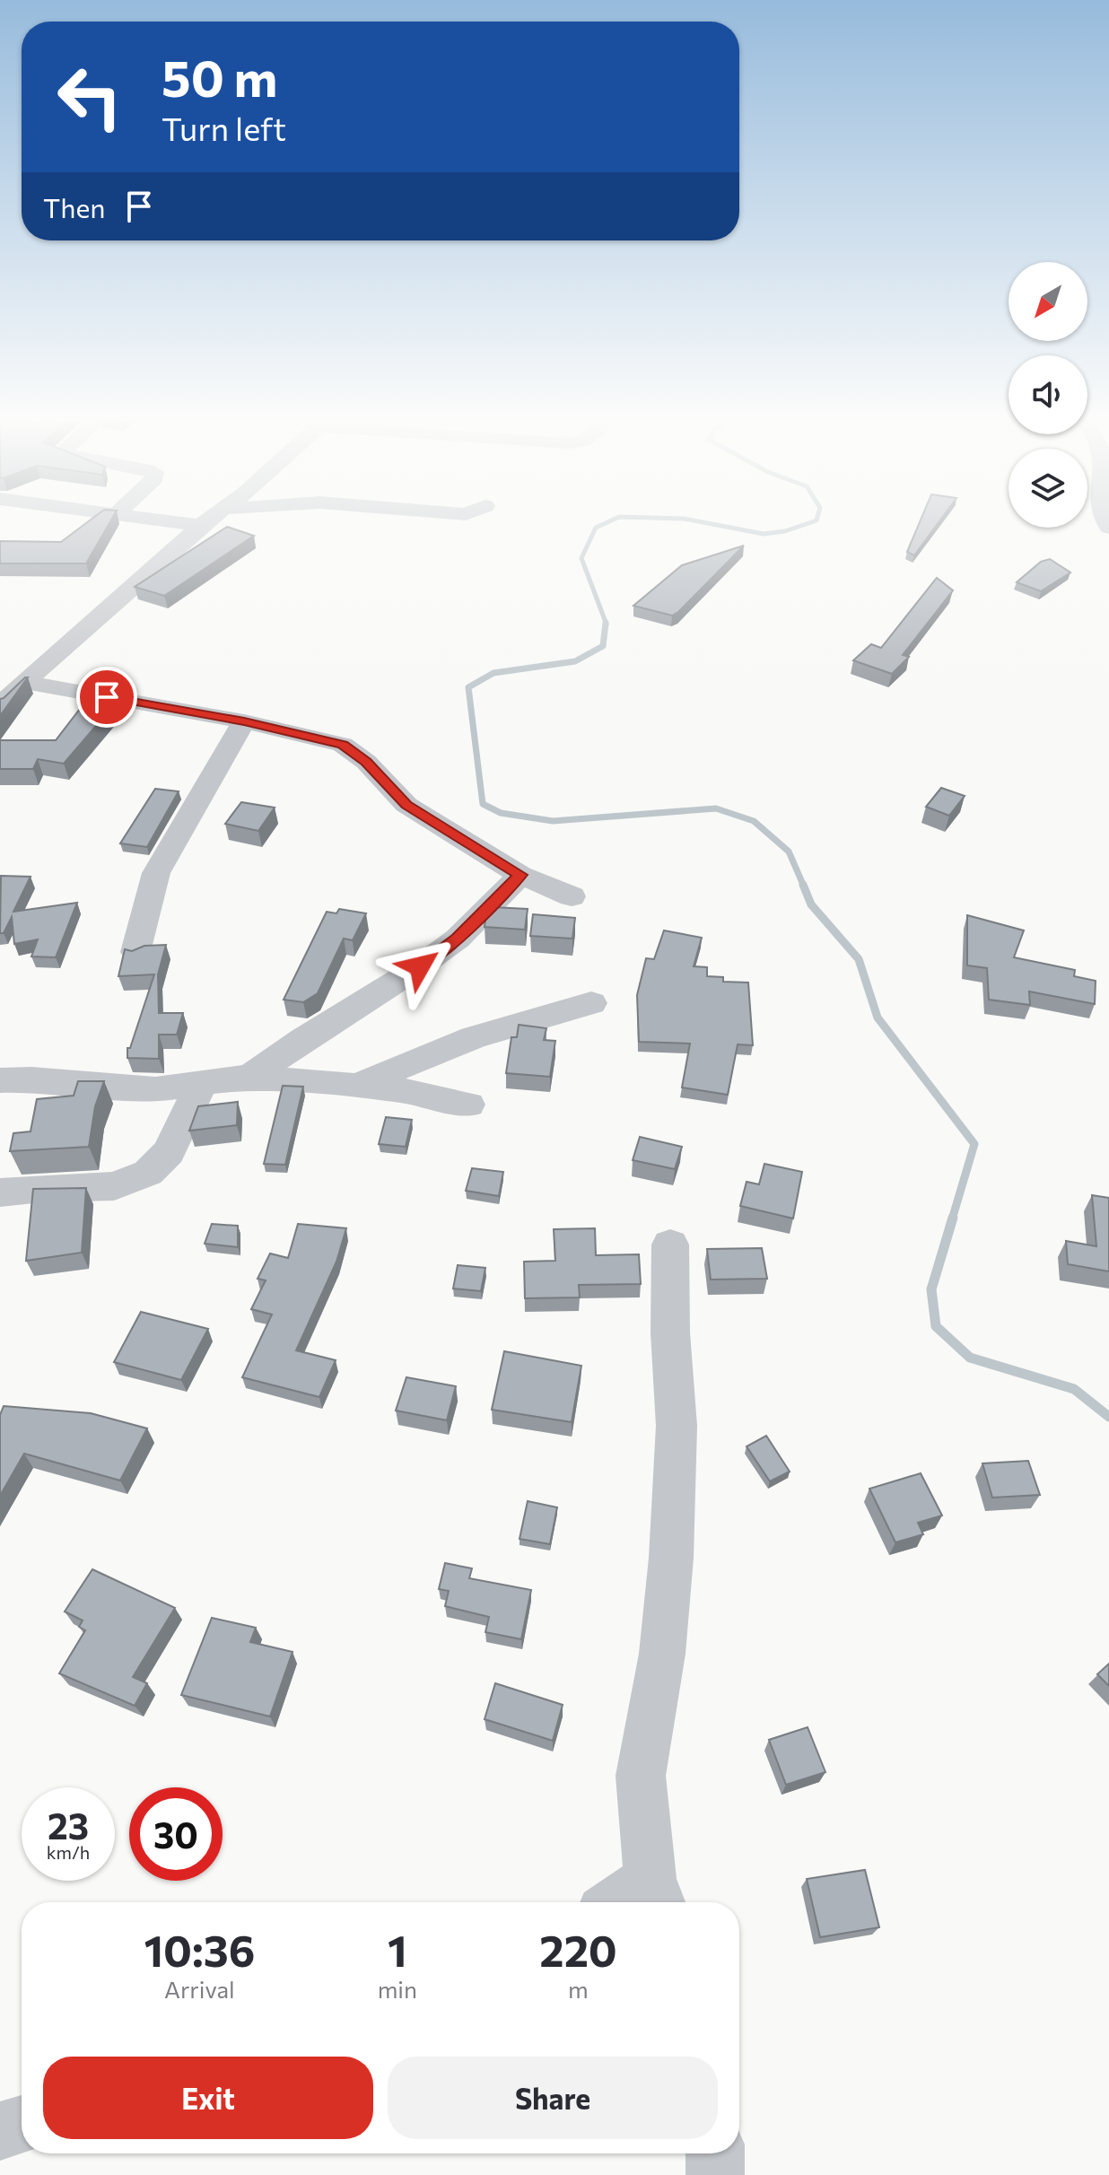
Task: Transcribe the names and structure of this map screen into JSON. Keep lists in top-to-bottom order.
{
  "north": "bottom left",
  "page": {
    "turn": ["50 m", "Turn left"],
    "then": "Then",
    "speed": "23 km/h",
    "limit": "30",
    "eta": [
      "10:36",
      "Arrival",
      "1",
      "min",
      "220",
      "m"
    ],
    "buttons": ["Exit", "Share"]
  }
}
